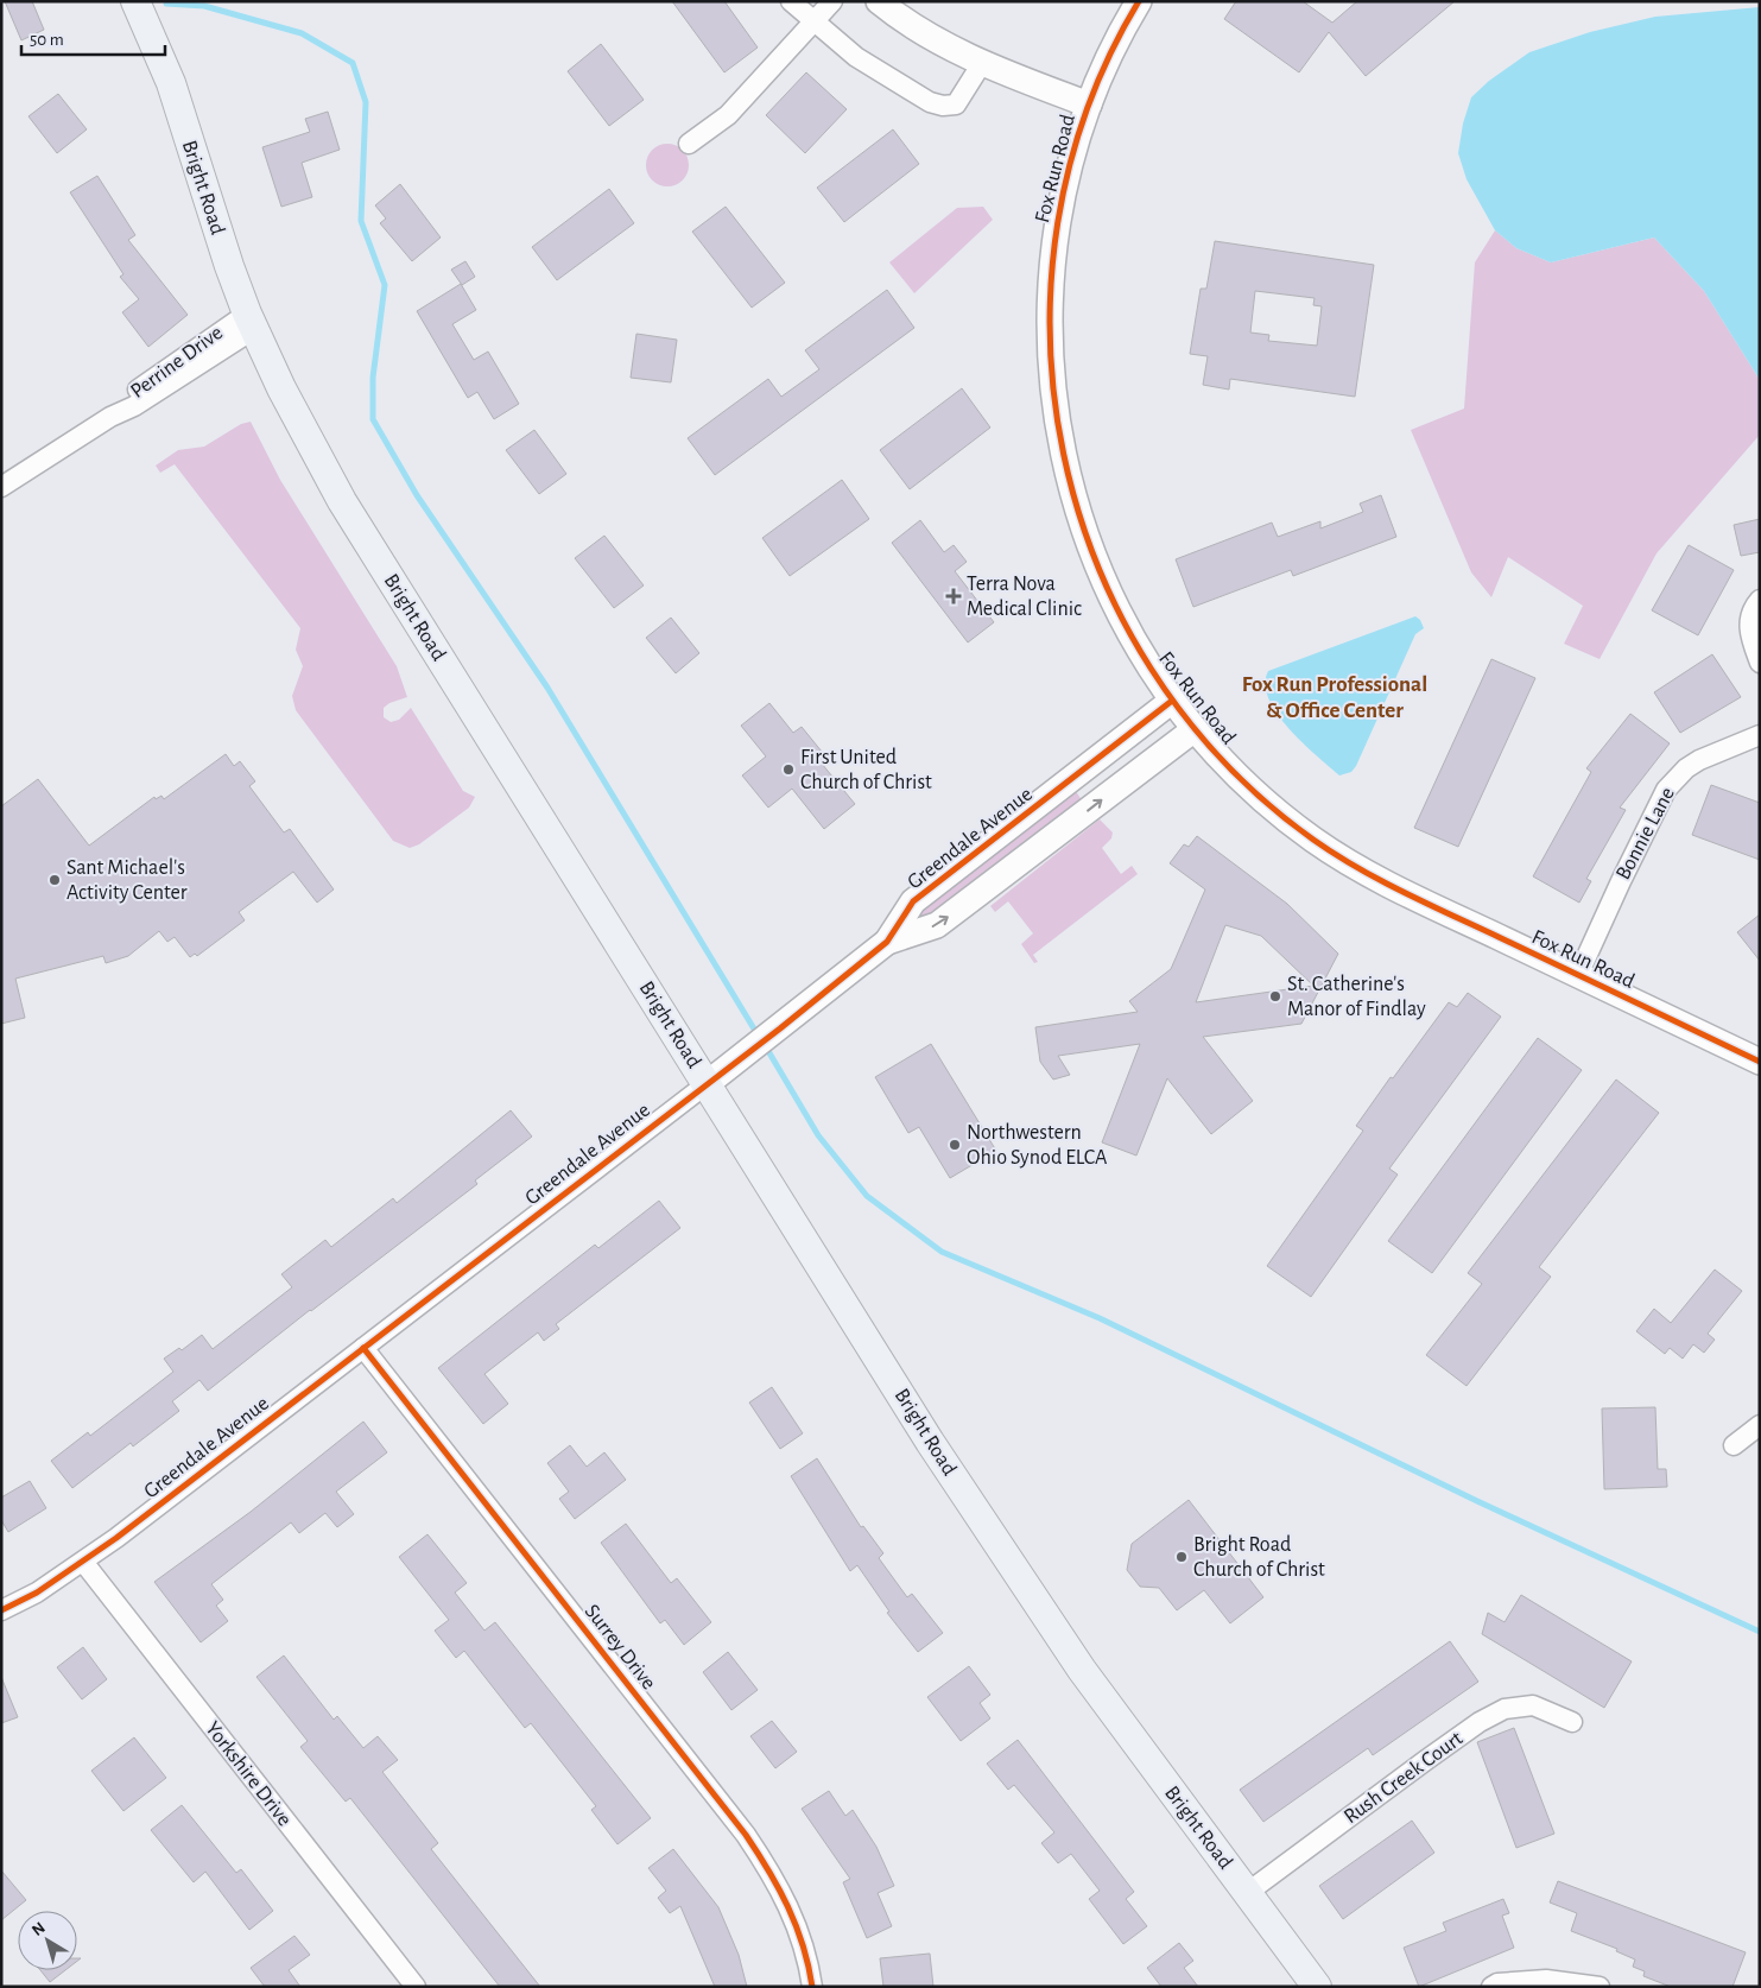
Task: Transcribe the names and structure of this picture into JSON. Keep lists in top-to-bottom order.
{
  "streets": {
    "main road": ["Bright Road"],
    "street": [
      "Fox Run Road",
      "Perrine Drive",
      "Bonnie Lane",
      "Greendale Avenue",
      "Surrey Drive",
      "Yorkshire Drive",
      "Rush Creek Court"
    ]
  },
  "crossings": [
    ["Fox Run Road", "Bonnie Lane"],
    ["Fox Run Road", "Greendale Avenue"],
    ["Bright Road", "Perrine Drive"],
    ["Bright Road", "Greendale Avenue"],
    ["Bright Road", "Rush Creek Court"],
    ["Greendale Avenue", "Surrey Drive"],
    ["Greendale Avenue", "Yorkshire Drive"]
  ],
  "districts": ["Fox Run Professional & Office Center"],
  "places": {
    "health": ["Terra Nova Medical Clinic"],
    "other": [
      "First United Church of Christ",
      "Sant Michael's Activity Center",
      "St. Catherine's Manor of Findlay",
      "Northwestern Ohio Synod ELCA",
      "Bright Road Church of Christ"
    ]
  },
  "scale_bar": "50 m",
  "north": "top left"
}
